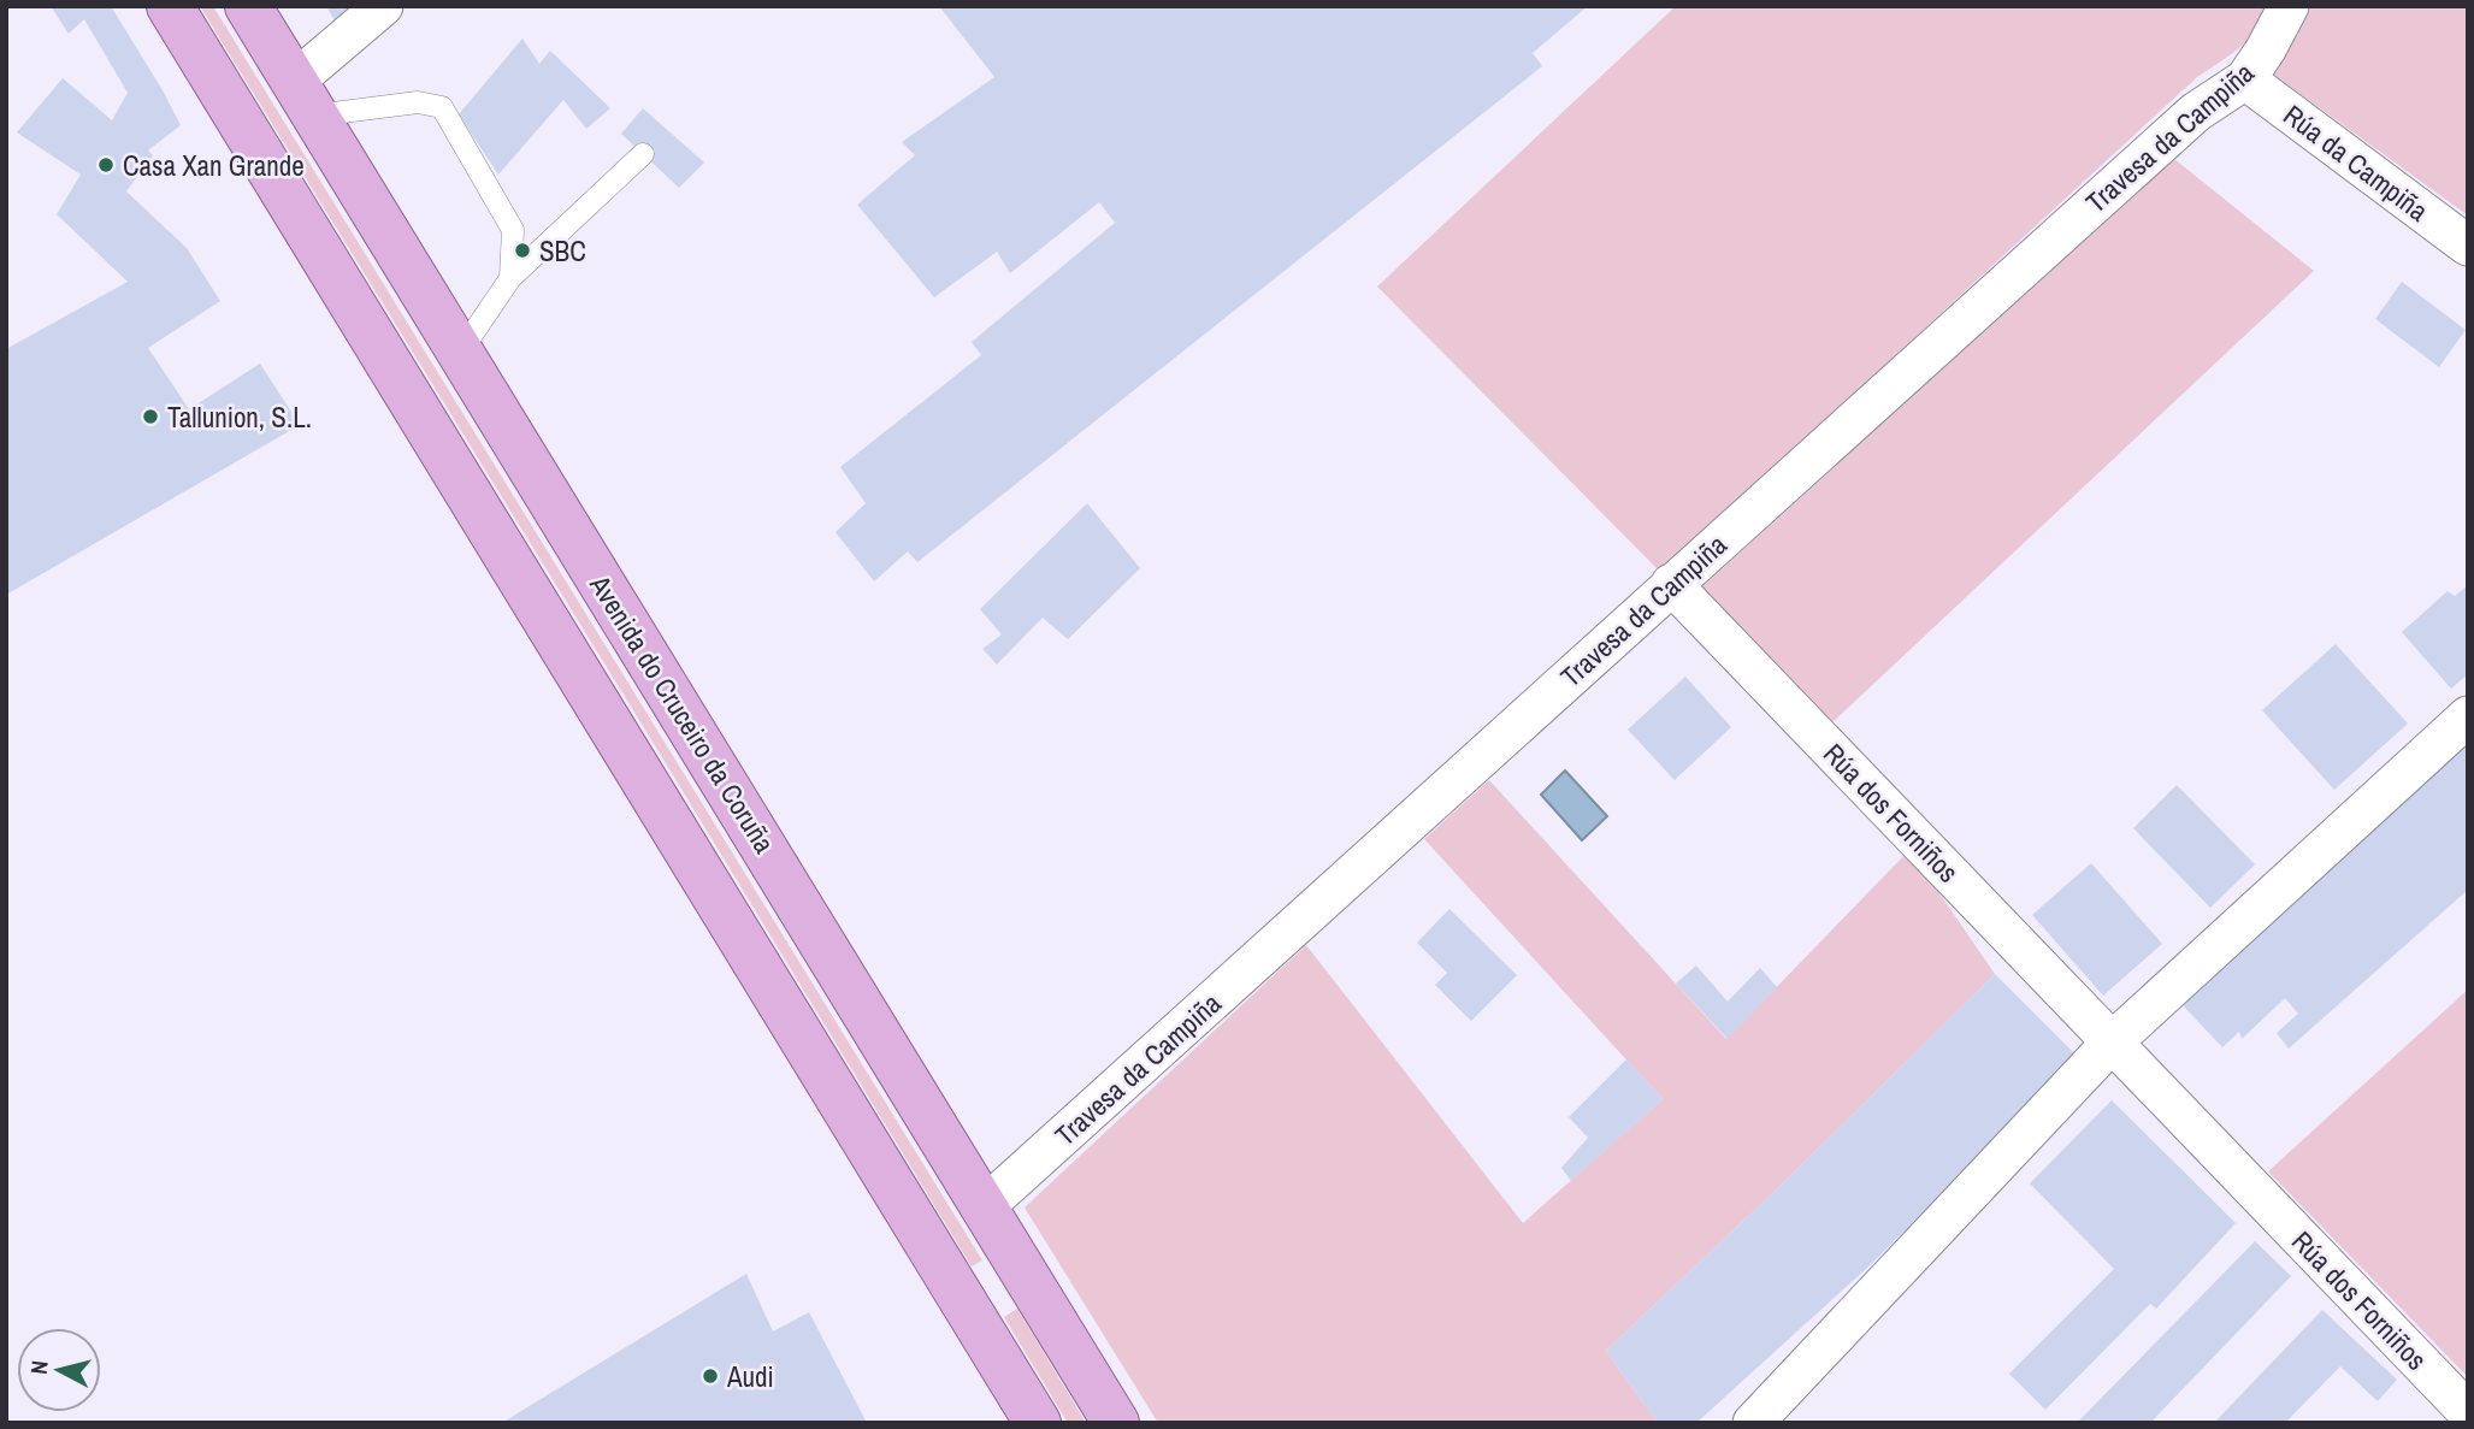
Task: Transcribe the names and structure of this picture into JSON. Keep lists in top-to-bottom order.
{
  "streets": {
    "main road": ["Avenida do Cruceiro da Coruña"],
    "street": ["Travesa da Campiña", "Rúa da Campiña", "Rúa dos Forniños"]
  },
  "crossings": [
    ["Travesa da Campiña", "Rúa da Campiña"],
    ["Travesa da Campiña", "Avenida do Cruceiro da Coruña"],
    ["Travesa da Campiña", "Rúa dos Forniños"]
  ],
  "places": [
    "Casa Xan Grande",
    "SBC",
    "Tallunion, S.L.",
    "Audi"
  ],
  "north": "left"
}
